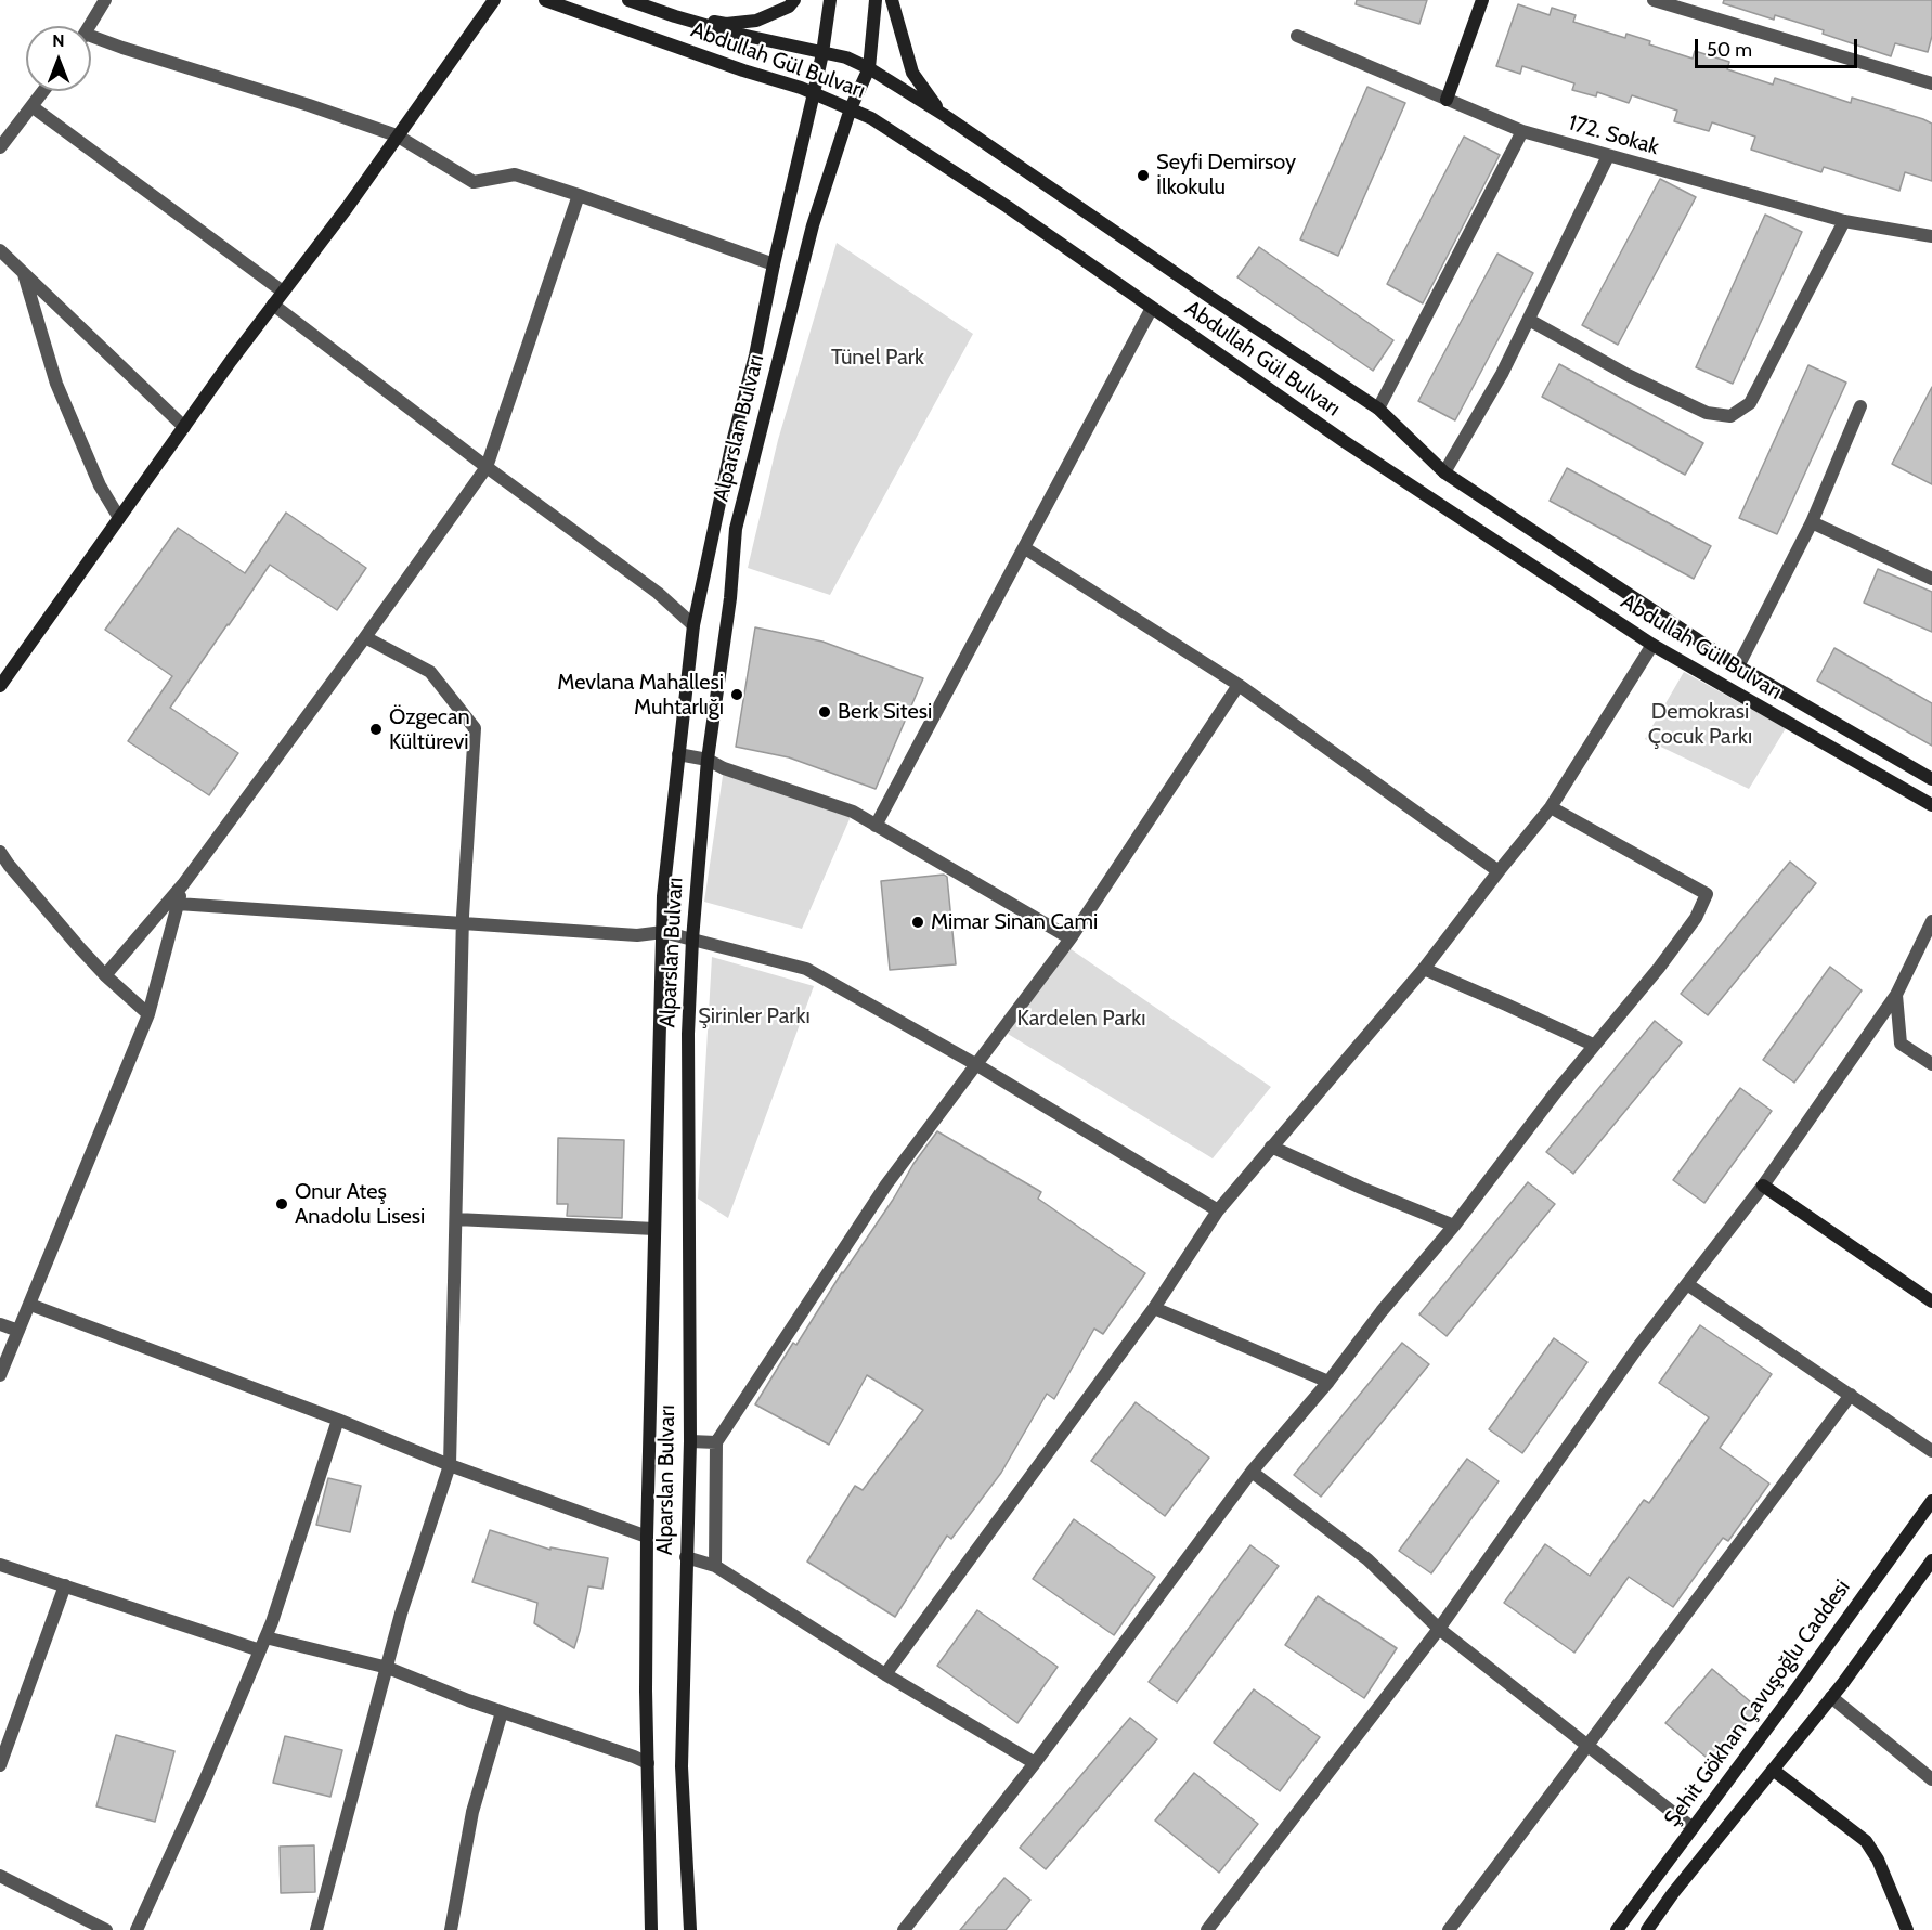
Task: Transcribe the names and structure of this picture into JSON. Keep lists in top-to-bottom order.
{
  "streets": {
    "main road": ["Abdullah Gül Bulvarı", "Alparslan Bulvarı", "Şehit Gökhan Çavuşoğlu Caddesi"],
    "street": ["172. Sokak"]
  },
  "crossings": [
    ["Abdullah Gül Bulvarı", "Alparslan Bulvarı"]
  ],
  "parks": [
    "Tünel Park",
    "Demokrasi Çocuk Parkı",
    "Şirinler Parkı",
    "Kardelen Parkı"
  ],
  "places": [
    "Seyfi Demirsoy İlkokulu",
    "Mevlana Mahallesi Muhtarlığı",
    "Berk Sitesi",
    "Özgecan Kültürevi",
    "Mimar Sinan Cami",
    "Onur Ateş Anadolu Lisesi"
  ],
  "scale_bar": "50 m",
  "north": "top"
}
